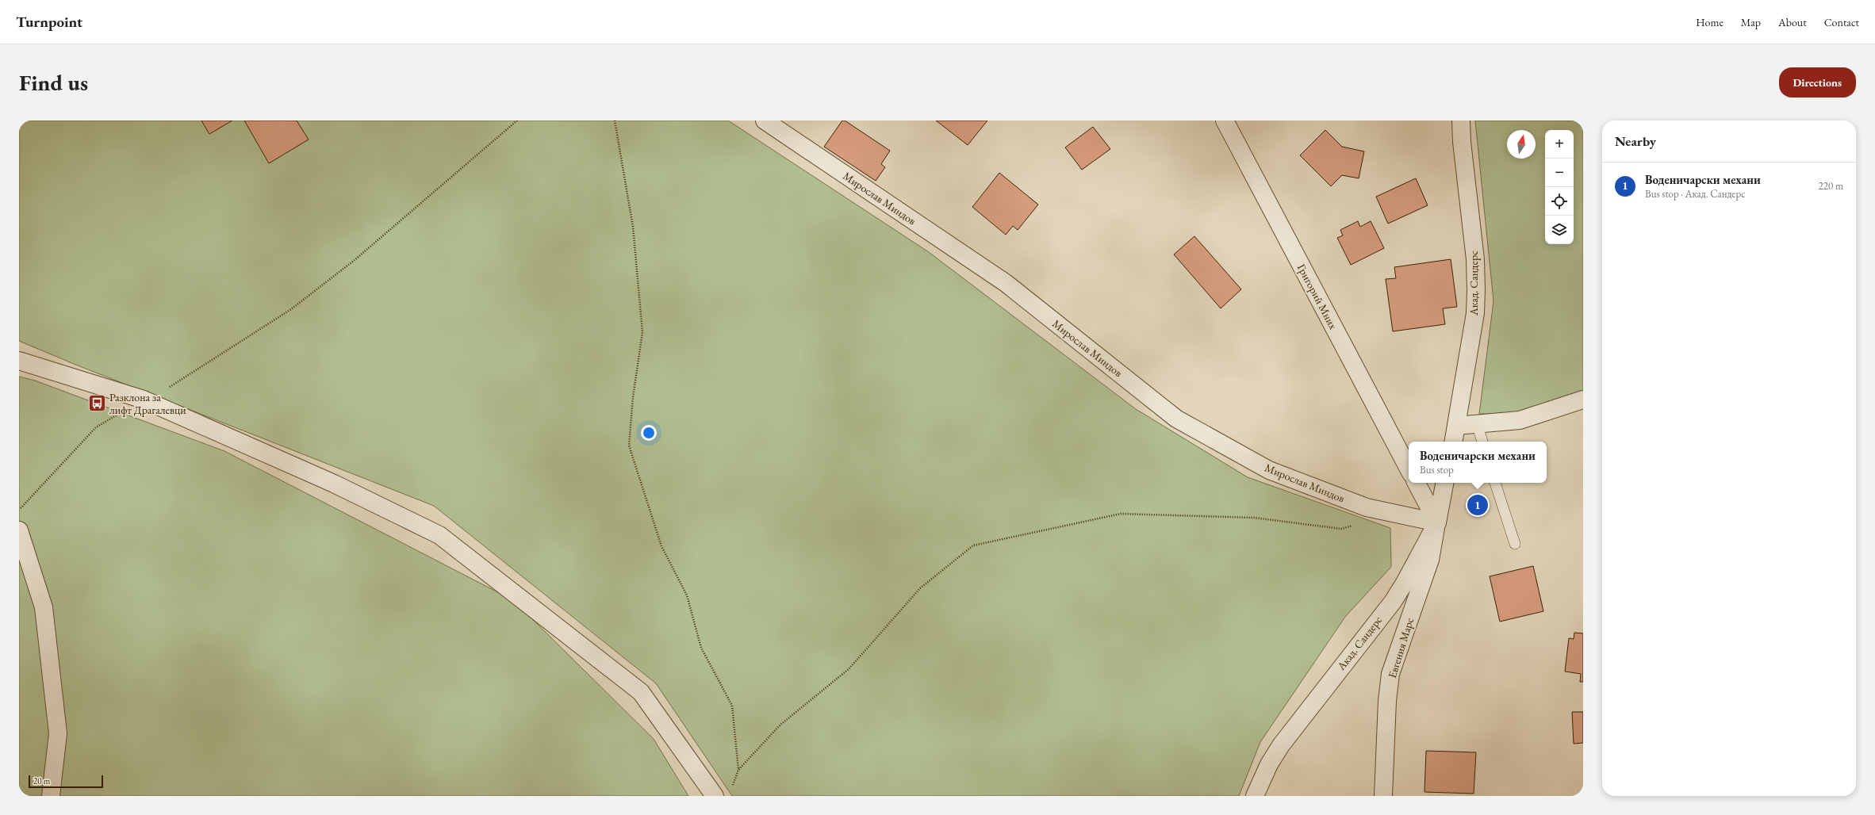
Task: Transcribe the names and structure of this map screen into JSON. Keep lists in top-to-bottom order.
{
  "streets": {
    "street": [
      "Мирослав Миндов",
      "Акад. Сандерс",
      "Григорий Мних",
      "Евгения Марс"
    ]
  },
  "crossings": [
    ["Мирослав Миндов", "Акад. Сандерс"],
    ["Мирослав Миндов", "Евгения Марс"],
    ["Акад. Сандерс", "Евгения Марс"]
  ],
  "places": {
    "bus stop": ["Разклона за лифт Драгалевци"]
  },
  "scale_bar": "20 m",
  "north": "top",
  "page": {
    "header": "Turnpoint",
    "nav": [
      "Home",
      "Map",
      "About",
      "Contact"
    ],
    "buttons": "Directions",
    "title": "Find us",
    "heading": "Nearby",
    "map_buttons": ["+", "−"],
    "list": [
      {
        "mark": "1",
        "name": "Воденичарски механи",
        "note": "Bus stop · Акад. Сандерс",
        "value": "220 m"
      }
    ],
    "popup": ["Воденичарски механи", "Bus stop"],
    "pins": "1",
    "scale": "20 m"
  }
}
